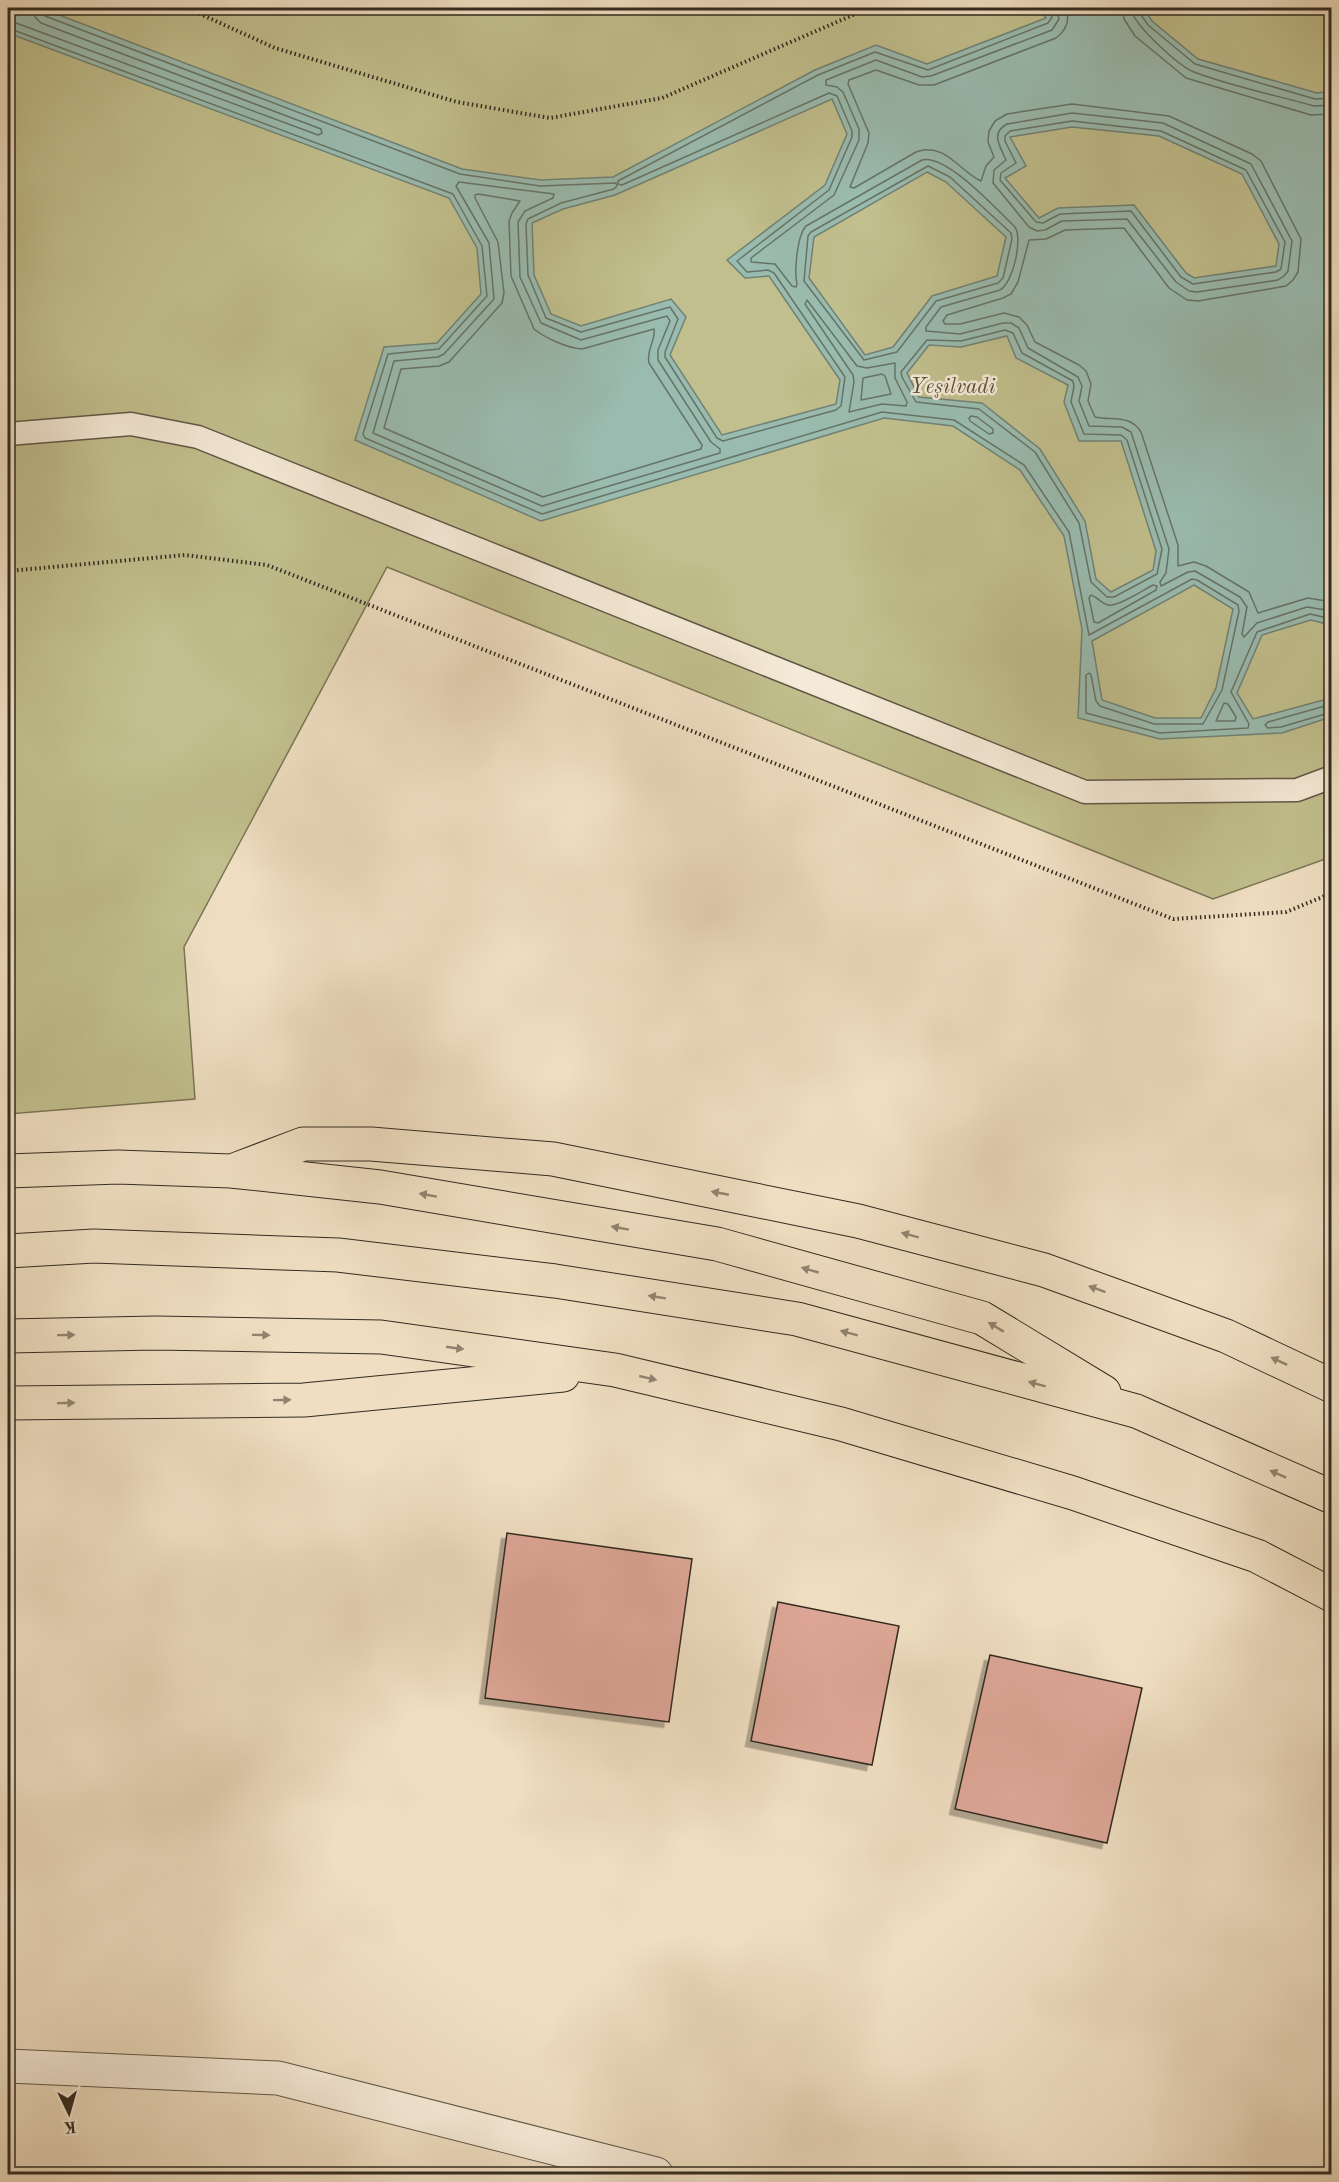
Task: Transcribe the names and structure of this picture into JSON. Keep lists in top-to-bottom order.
{
  "parks": ["Yeşilvadi"],
  "north": "bottom"
}
